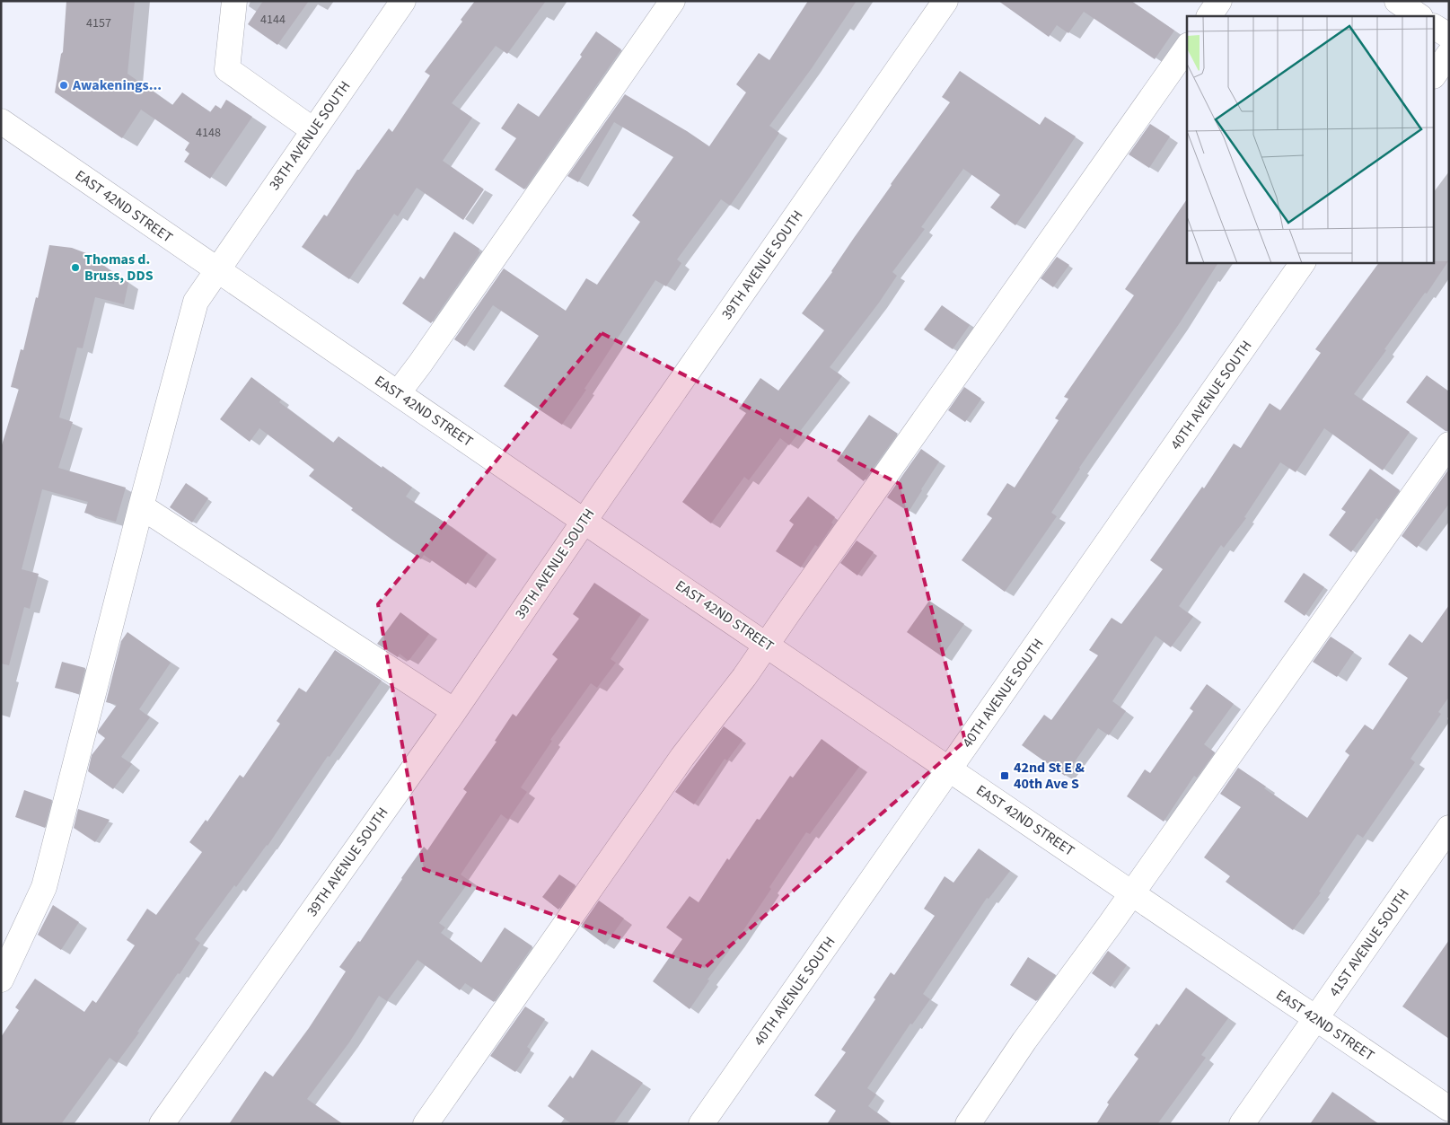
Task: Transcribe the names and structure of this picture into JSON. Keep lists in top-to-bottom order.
{
  "streets": {
    "street": [
      "38TH AVENUE SOUTH",
      "EAST 42ND STREET",
      "39TH AVENUE SOUTH",
      "40TH AVENUE SOUTH",
      "41ST AVENUE SOUTH"
    ]
  },
  "crossings": [
    ["38TH AVENUE SOUTH", "EAST 42ND STREET"],
    ["EAST 42ND STREET", "39TH AVENUE SOUTH"],
    ["EAST 42ND STREET", "40TH AVENUE SOUTH"],
    ["EAST 42ND STREET", "41ST AVENUE SOUTH"]
  ],
  "places": {
    "other": ["Awakenings...", "Thomas d. Bruss, DDS"],
    "transit": ["42nd St E & 40th Ave S"]
  },
  "house_numbers": ["4144", "4157", "4148"]
}
